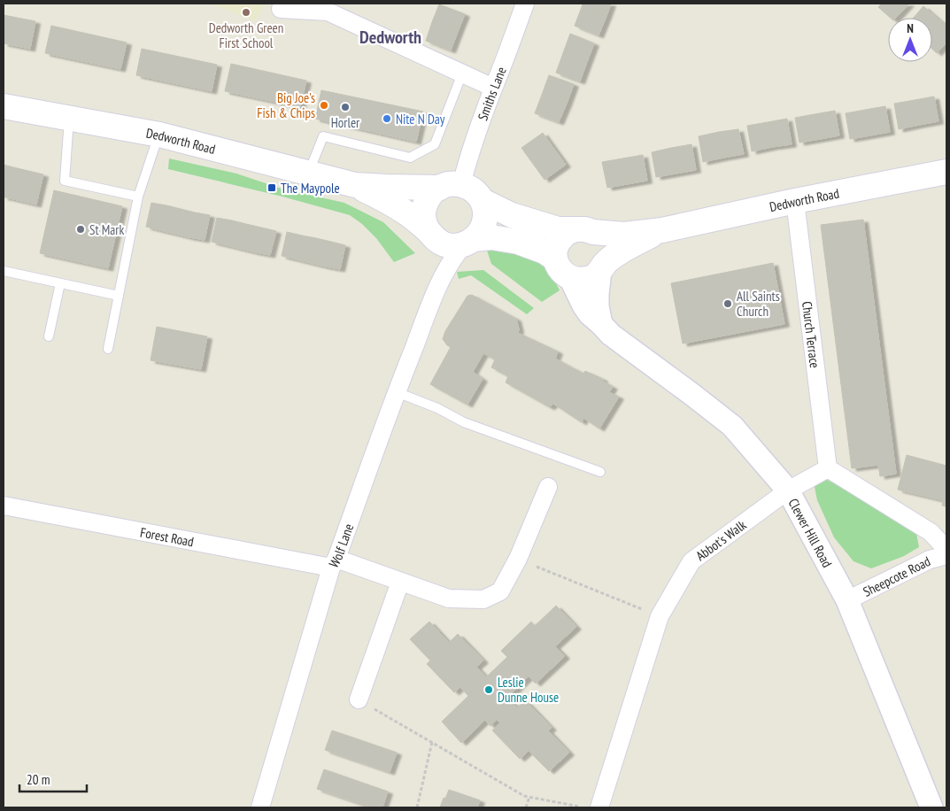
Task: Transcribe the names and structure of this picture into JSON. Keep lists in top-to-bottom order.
{
  "streets": {
    "main road": ["Dedworth Road"],
    "street": [
      "Smiths Lane",
      "Church Terrace",
      "Clewer Hill Road",
      "Forest Road",
      "Abbot's Walk",
      "Wolf Lane",
      "Sheepcote Road"
    ]
  },
  "crossings": [
    ["Smiths Lane", "Dedworth Road"],
    ["Smiths Lane", "Wolf Lane"],
    ["Dedworth Road", "Church Terrace"],
    ["Dedworth Road", "Clewer Hill Road"],
    ["Dedworth Road", "Wolf Lane"],
    ["Church Terrace", "Abbot's Walk"],
    ["Clewer Hill Road", "Abbot's Walk"],
    ["Clewer Hill Road", "Sheepcote Road"],
    ["Forest Road", "Wolf Lane"]
  ],
  "districts": ["Dedworth"],
  "places": {
    "other": [
      "Dedworth Green First School",
      "Big Joe's Fish & Chips",
      "Horler",
      "Nite N Day",
      "St Mark",
      "All Saints Church",
      "Leslie Dunne House"
    ],
    "transit": ["The Maypole"]
  },
  "scale_bar": "20 m",
  "north": "top"
}
